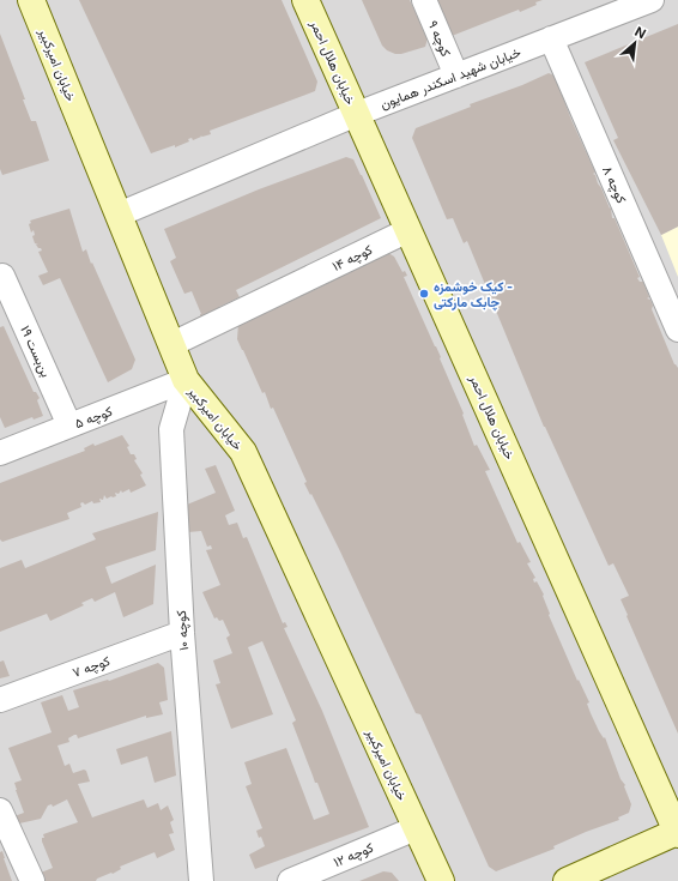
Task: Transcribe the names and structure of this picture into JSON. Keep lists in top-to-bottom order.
{
  "streets": {
    "street": [
      "کوچه ۹",
      "خیابان هلال احمر",
      "خیابان امیرکبیر",
      "خیابان شهید اسکندر همایون",
      "کوچه ۸",
      "کوچه ۱۴",
      "بن‌بست ۱۹",
      "کوچه ۵",
      "کوچه ۱۰",
      "کوچه ۷",
      "کوچه ۱۲"
    ]
  },
  "crossings": [
    ["کوچه ۹", "خیابان شهید اسکندر همایون"],
    ["خیابان هلال احمر", "خیابان شهید اسکندر همایون"],
    ["خیابان هلال احمر", "کوچه ۱۴"],
    ["خیابان امیرکبیر", "خیابان شهید اسکندر همایون"],
    ["خیابان امیرکبیر", "کوچه ۱۴"],
    ["خیابان امیرکبیر", "کوچه ۵"],
    ["خیابان امیرکبیر", "کوچه ۱۰"],
    ["خیابان امیرکبیر", "کوچه ۱۲"],
    ["خیابان شهید اسکندر همایون", "کوچه ۸"],
    ["بن‌بست ۱۹", "کوچه ۵"],
    ["کوچه ۵", "کوچه ۱۰"],
    ["کوچه ۱۰", "کوچه ۷"]
  ],
  "places": ["کیک خوشمزه - چابک مارکتی"],
  "north": "top right"
}
